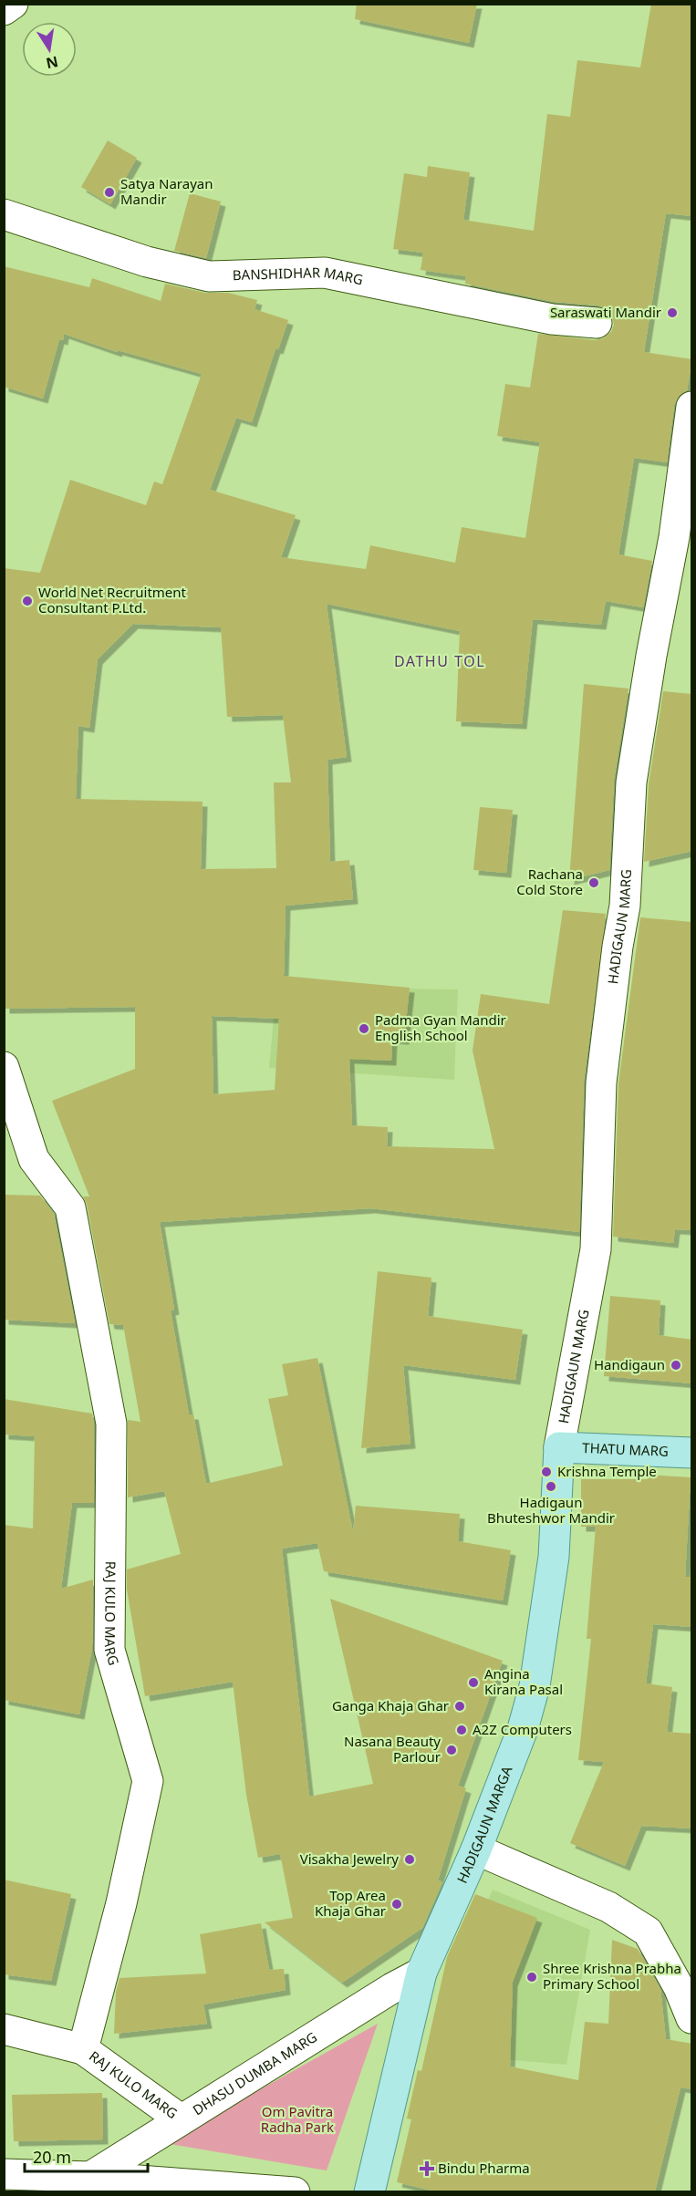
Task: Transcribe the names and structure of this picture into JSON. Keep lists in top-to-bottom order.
{
  "streets": {
    "main road": ["THATU MARG", "HADIGAUN MARGA"],
    "street": [
      "BANSHIDHAR MARG",
      "HADIGAUN MARG",
      "RAJ KULO MARG",
      "DHASU DUMBA MARG"
    ]
  },
  "crossings": [
    ["HADIGAUN MARG", "THATU MARG"],
    ["HADIGAUN MARG", "HADIGAUN MARGA"],
    ["THATU MARG", "HADIGAUN MARGA"],
    ["RAJ KULO MARG", "DHASU DUMBA MARG"],
    ["HADIGAUN MARGA", "DHASU DUMBA MARG"]
  ],
  "districts": ["DATHU TOL"],
  "parks": ["Om Pavitra Radha Park"],
  "places": {
    "other": [
      "Satya Narayan Mandir",
      "Saraswati Mandir",
      "World Net Recruitment Consultant P.Ltd.",
      "Rachana Cold Store",
      "Padma Gyan Mandir English School",
      "Handigaun",
      "Krishna Temple",
      "Hadigaun Bhuteshwor Mandir",
      "Angina Kirana Pasal",
      "Ganga Khaja Ghar",
      "A2Z Computers",
      "Nasana Beauty Parlour",
      "Visakha Jewelry",
      "Top Area Khaja Ghar",
      "Shree Krishna Prabha Primary School"
    ],
    "health": ["Bindu Pharma"]
  },
  "scale_bar": "20 m",
  "north": "bottom"
}
